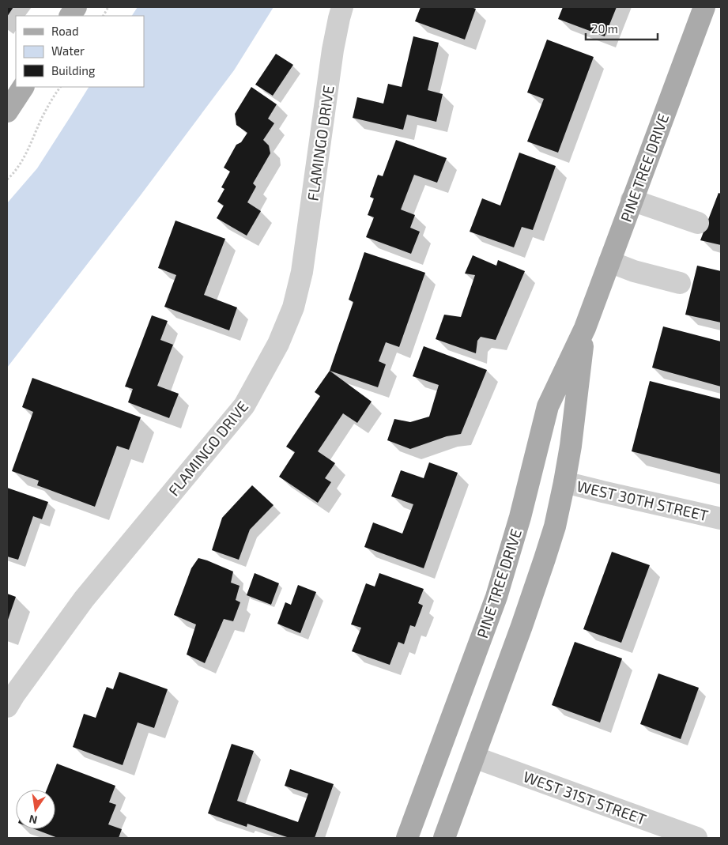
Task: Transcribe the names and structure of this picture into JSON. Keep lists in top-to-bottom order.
{
  "streets": {
    "main road": ["PINE TREE DRIVE"],
    "street": ["FLAMINGO DRIVE", "WEST 30TH STREET", "WEST 31ST STREET"]
  },
  "crossings": [
    ["PINE TREE DRIVE", "WEST 30TH STREET"],
    ["PINE TREE DRIVE", "WEST 31ST STREET"]
  ],
  "legend": ["Road", "Water", "Building"],
  "scale_bar": "20 m",
  "north": "bottom"
}
